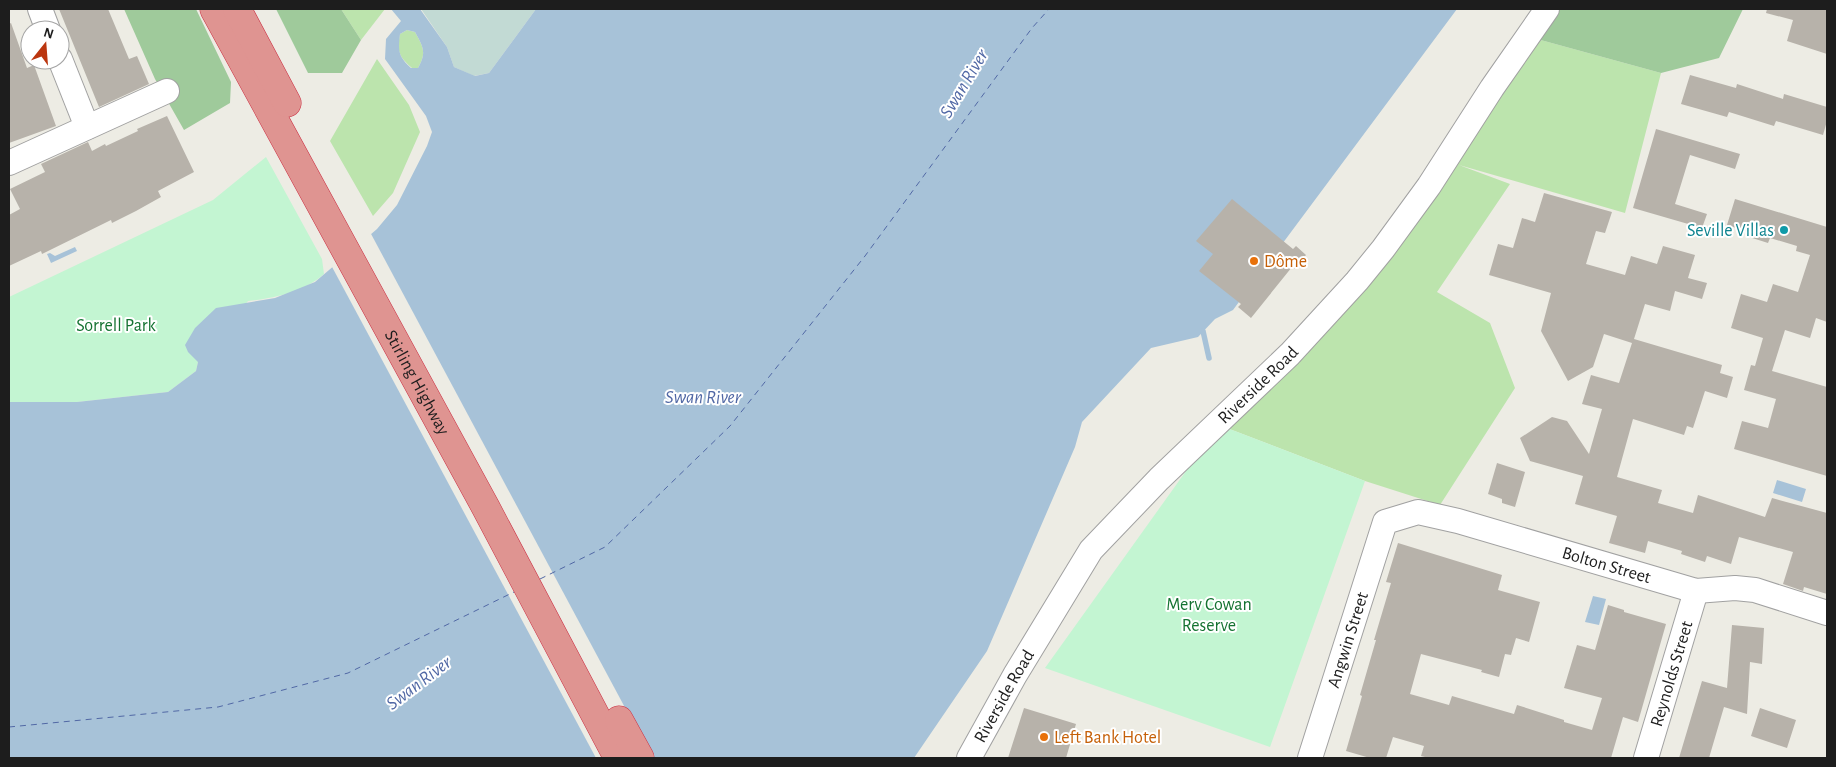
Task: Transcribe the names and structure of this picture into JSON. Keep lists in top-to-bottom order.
{
  "streets": {
    "highway": ["Stirling Highway"],
    "street": [
      "Riverside Road",
      "Bolton Street",
      "Angwin Street",
      "Reynolds Street"
    ]
  },
  "crossings": [
    ["Bolton Street", "Angwin Street"],
    ["Bolton Street", "Reynolds Street"]
  ],
  "water": ["Swan River"],
  "parks": ["Sorrell Park", "Merv Cowan Reserve"],
  "places": ["Seville Villas", "Dôme", "Left Bank Hotel"],
  "north": "top"
}
